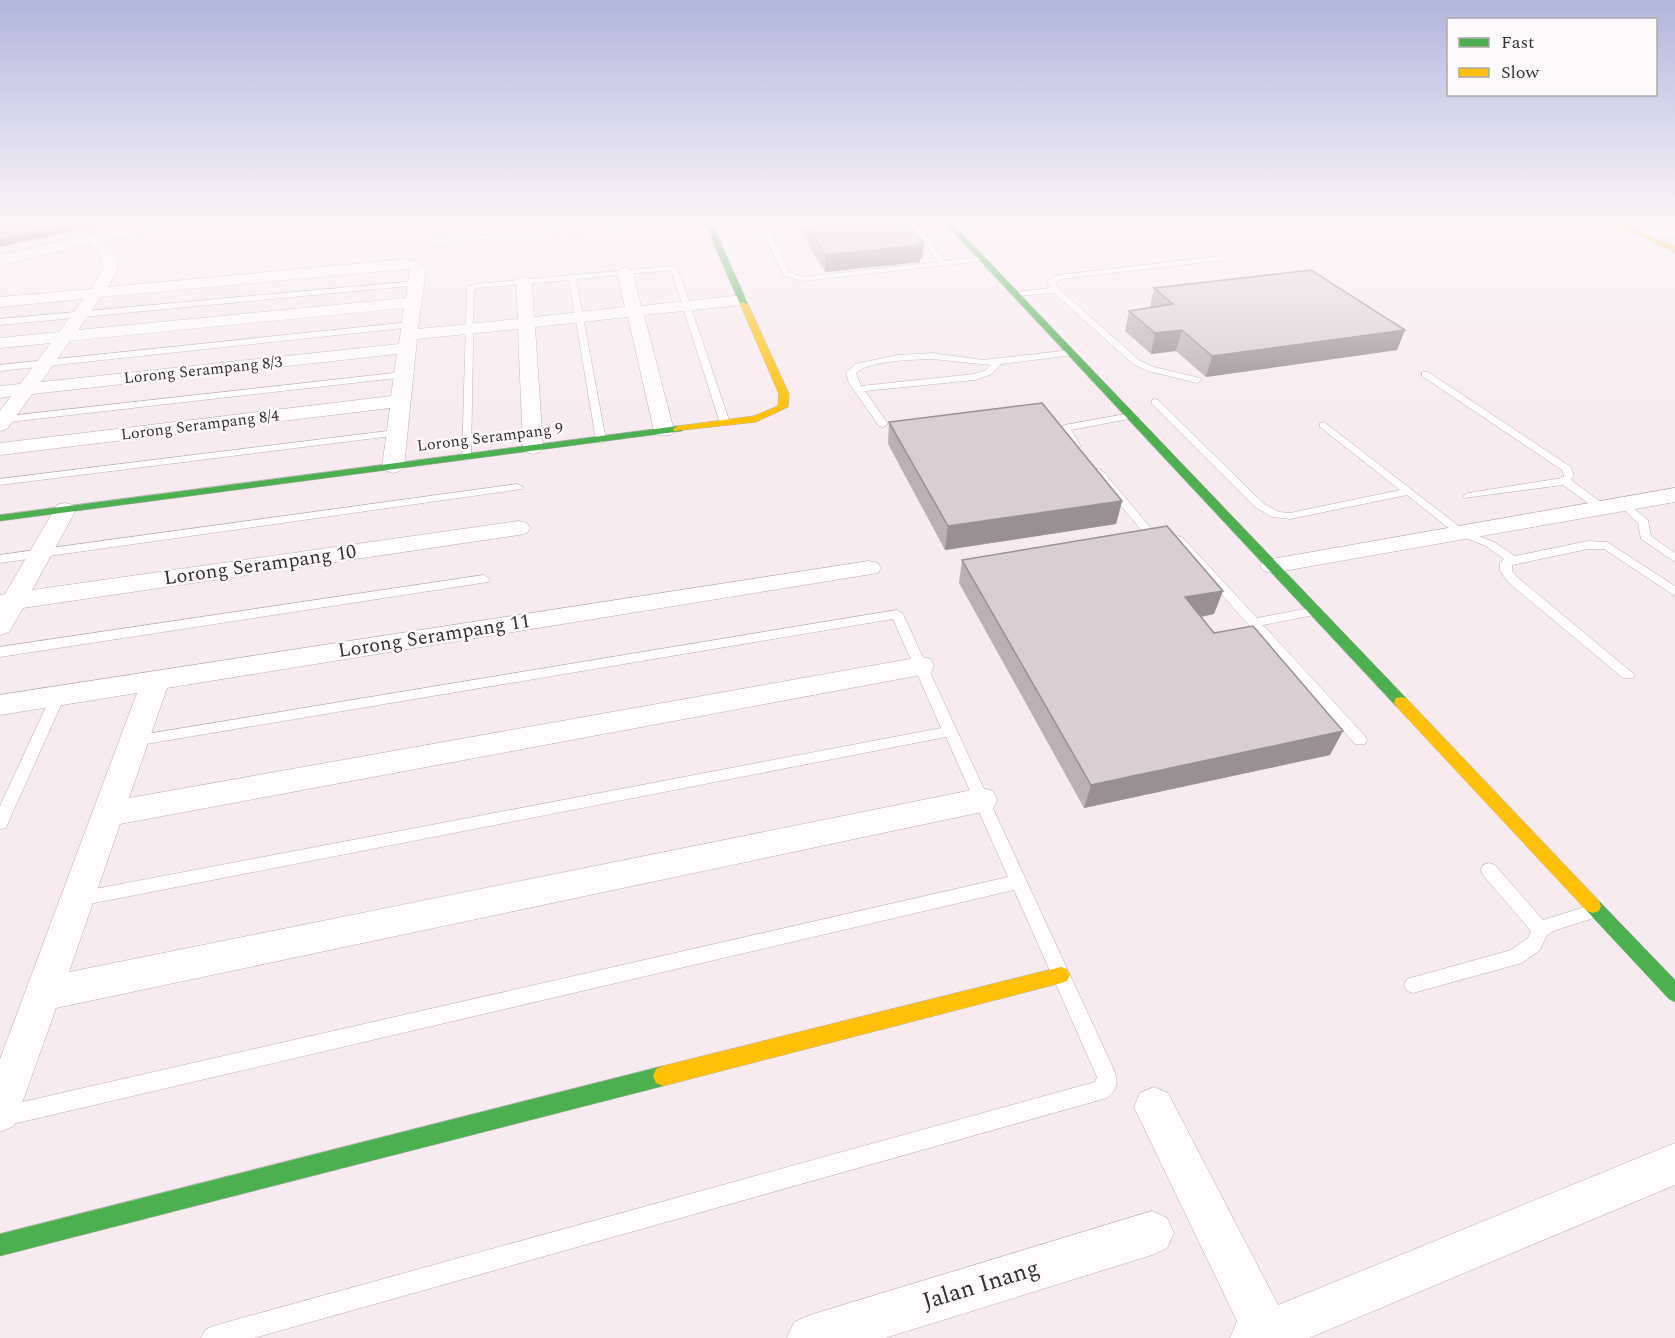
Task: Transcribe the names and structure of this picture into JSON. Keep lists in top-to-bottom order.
{
  "streets": {
    "street": [
      "Lorong Serampang 8/3",
      "Lorong Serampang 8/4",
      "Lorong Serampang 9",
      "Lorong Serampang 10",
      "Lorong Serampang 11",
      "Jalan Inang"
    ]
  },
  "crossings": [
    ["Lorong Serampang 8/3", "Lorong Serampang 9"]
  ],
  "legend": ["Fast", "Slow"]
}
